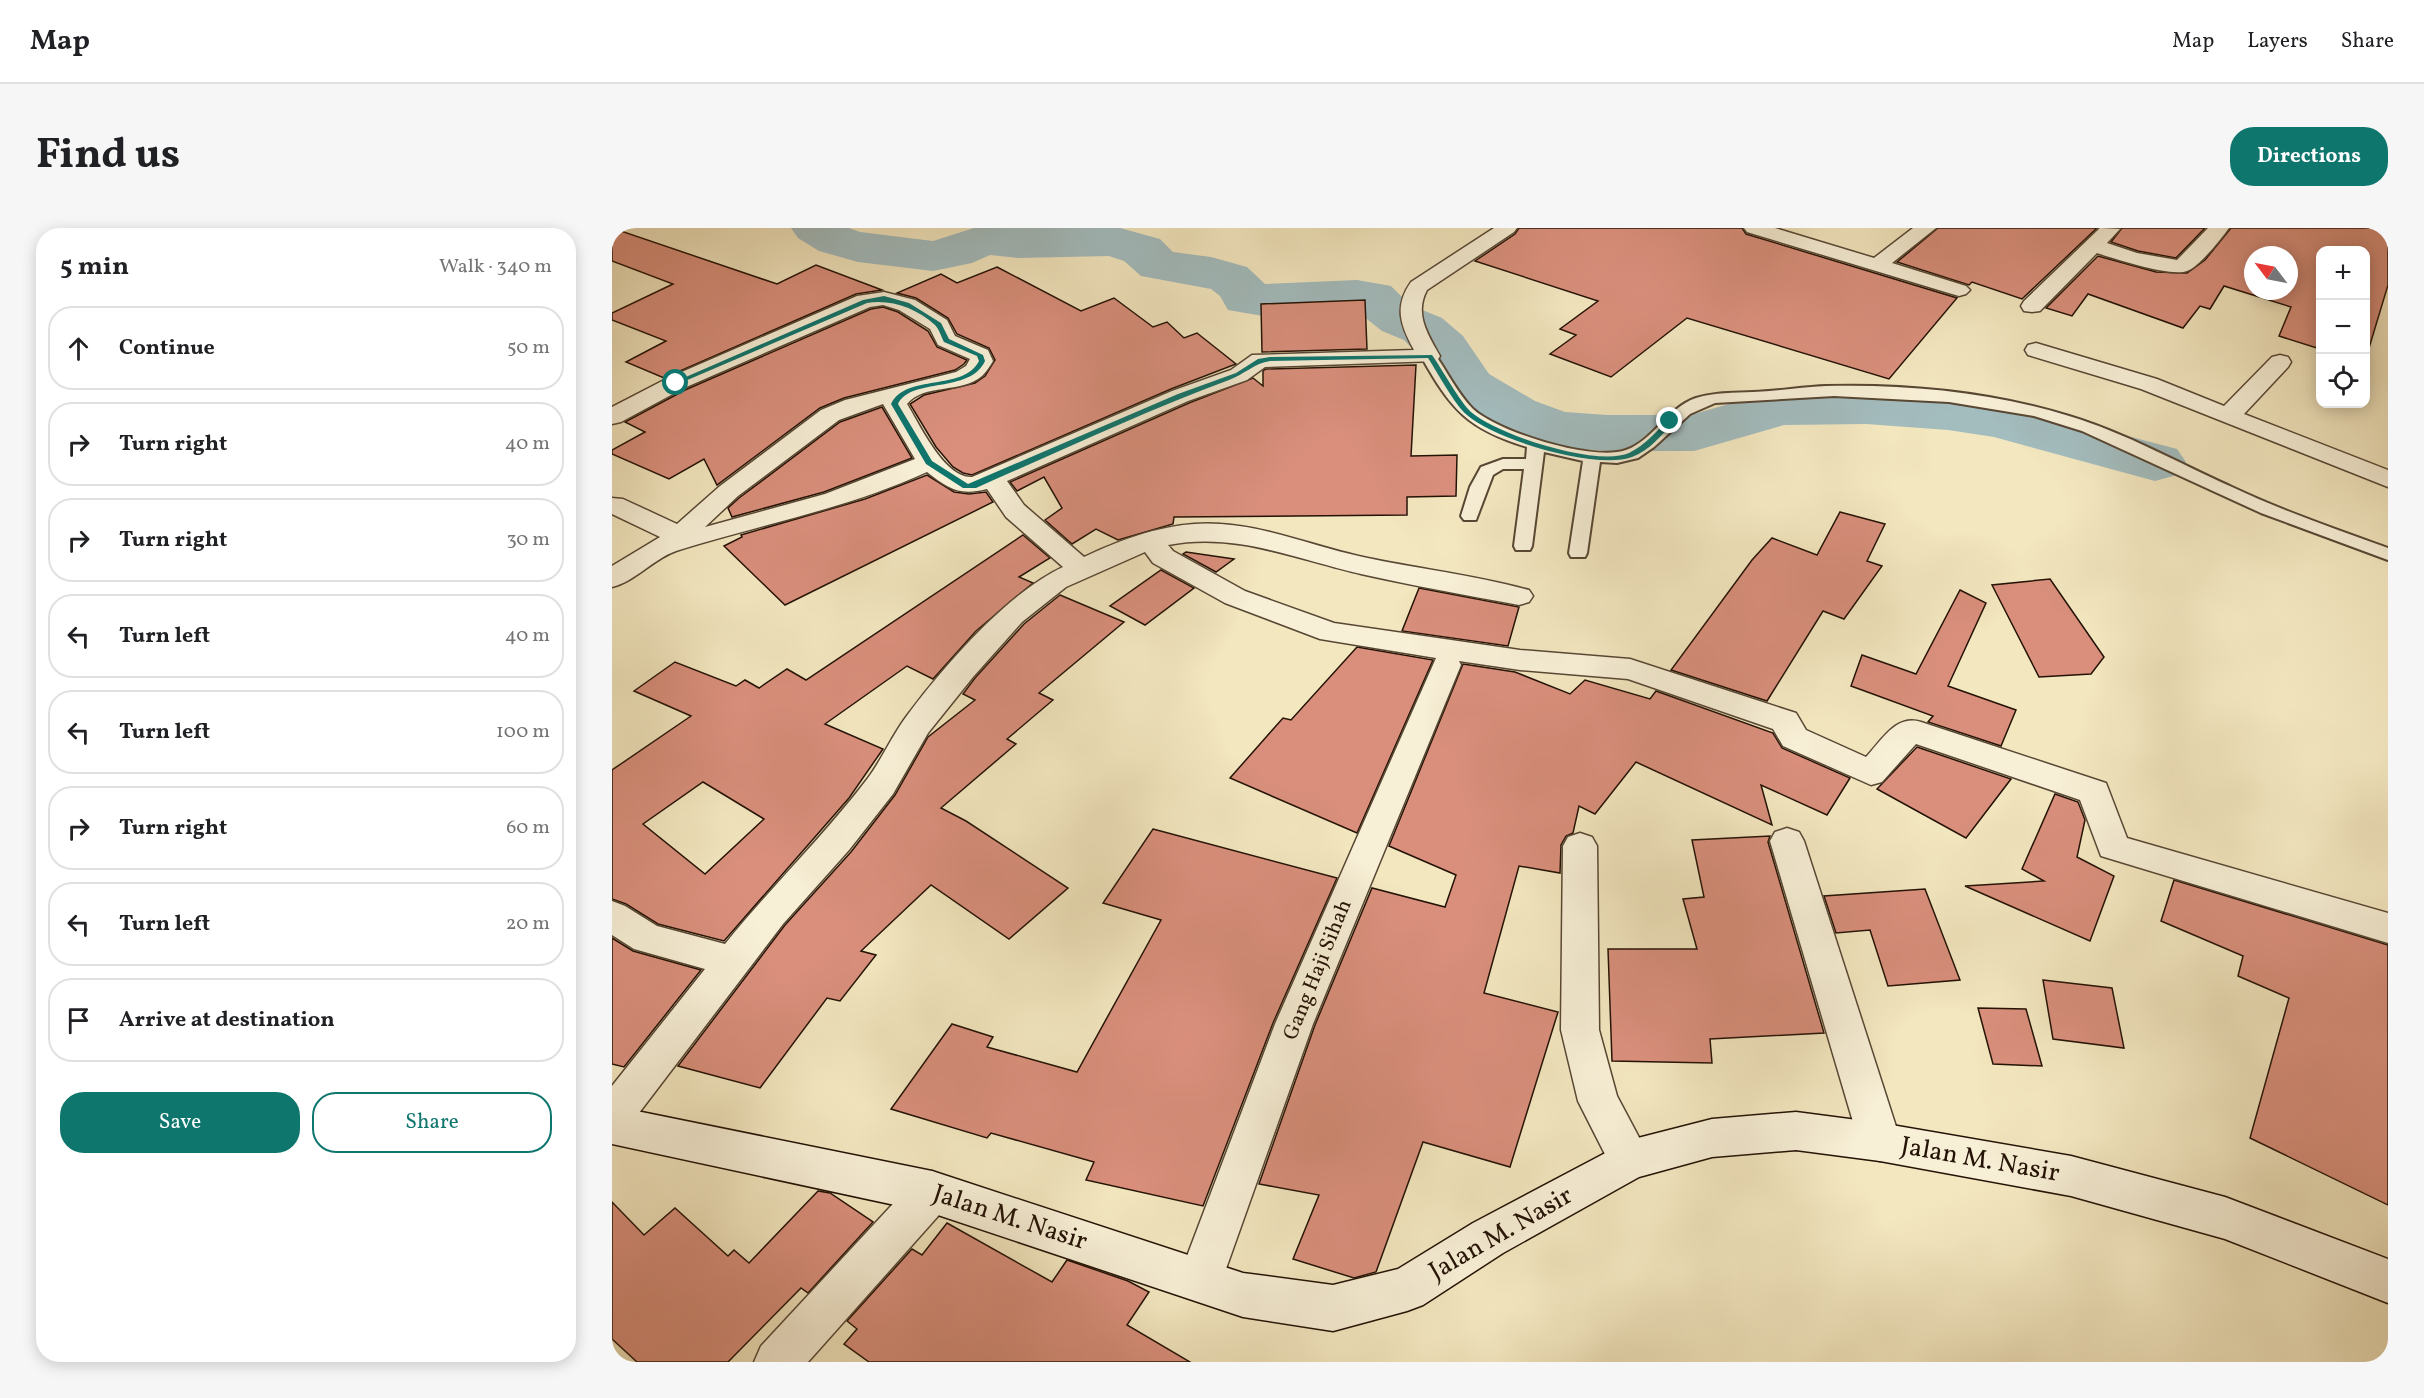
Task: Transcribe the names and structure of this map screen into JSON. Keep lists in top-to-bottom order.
{
  "streets": {
    "street": ["Gang Haji Sihah", "Jalan M. Nasir"]
  },
  "crossings": [
    ["Gang Haji Sihah", "Jalan M. Nasir"]
  ],
  "north": "top left",
  "page": {
    "header": "Map",
    "nav": ["Map", "Layers", "Share"],
    "title": "Find us",
    "buttons": [
      "Directions",
      ["Save", "Share"]
    ],
    "heading": ["5 min", "Walk · 340 m"],
    "map_buttons": ["+", "−"],
    "list": [
      ["Continue", "50 m"],
      ["Turn right", "40 m"],
      ["Turn right", "30 m"],
      ["Turn left", "40 m"],
      ["Turn left", "100 m"],
      ["Turn right", "60 m"],
      ["Turn left", "20 m"],
      "Arrive at destination"
    ]
  }
}
